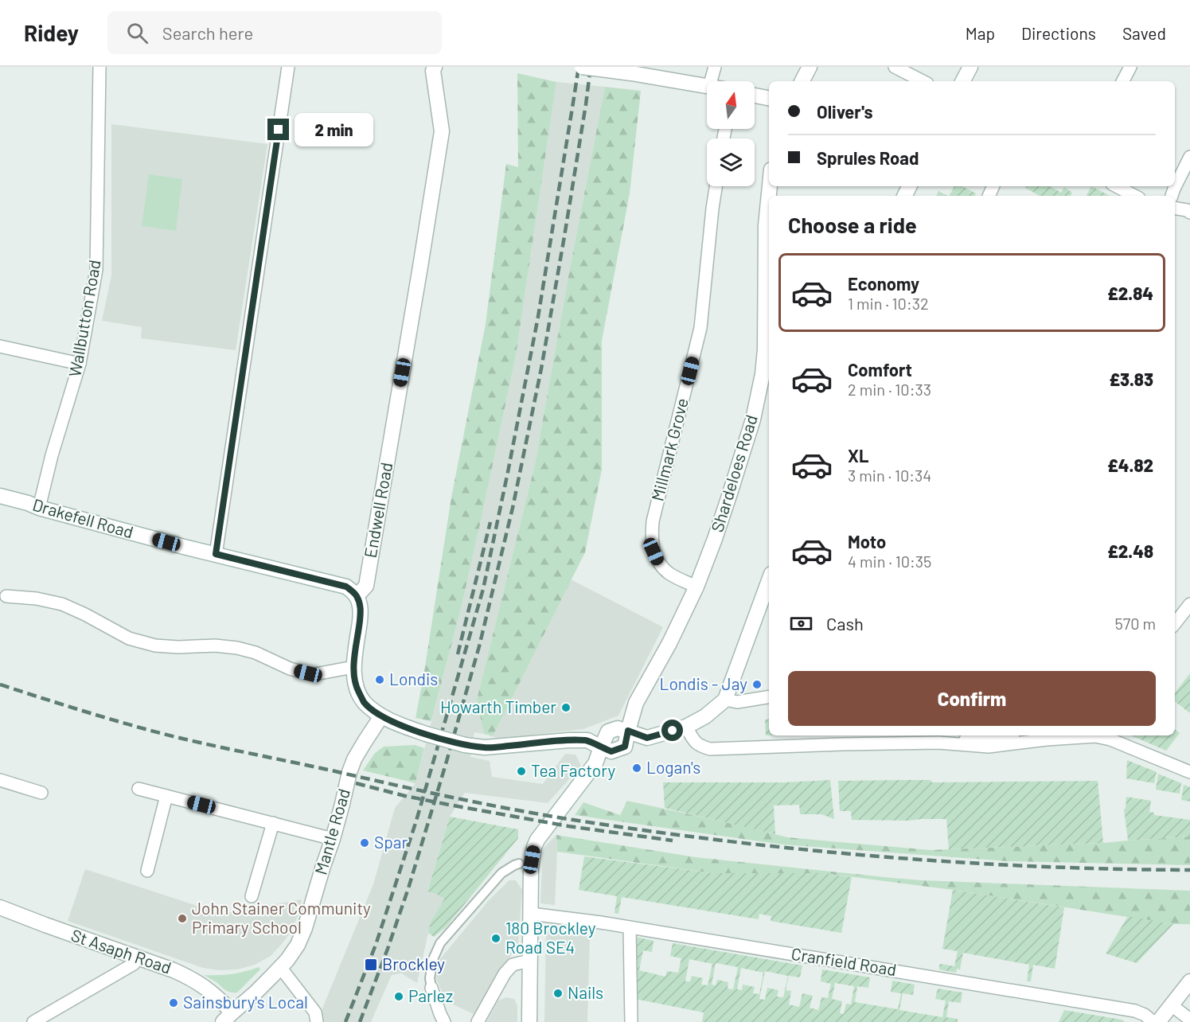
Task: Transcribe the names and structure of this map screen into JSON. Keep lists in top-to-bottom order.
{
  "streets": {
    "street": [
      "Wallbutton Road",
      "Millmark Grove",
      "Shardeloes Road",
      "Endwell Road",
      "Drakefell Road",
      "Mantle Road",
      "St Asaph Road",
      "Cranfield Road"
    ]
  },
  "crossings": [
    ["Wallbutton Road", "Drakefell Road"],
    ["Millmark Grove", "Shardeloes Road"],
    ["Endwell Road", "Drakefell Road"],
    ["Mantle Road", "St Asaph Road"]
  ],
  "places": {
    "other": [
      "Londis",
      "Londis - Jay",
      "Howarth Timber",
      "Logan's",
      "Tea Factory",
      "Spar",
      "John Stainer Community Primary School",
      "180 Brockley Road SE4",
      "Nails",
      "Parlez",
      "Sainsbury's Local"
    ],
    "transit": ["Brockley"]
  },
  "north": "top",
  "page": {
    "header": "Ridey",
    "search": "Search here",
    "nav": ["Map", "Directions", "Saved"],
    "banner": ["Oliver's", "Sprules Road"],
    "bubble": "2 min",
    "heading": "Choose a ride",
    "list": [
      {
        "name": "Economy",
        "note": "1 min · 10:32",
        "value": "£2.84"
      },
      {
        "name": "Comfort",
        "note": "2 min · 10:33",
        "value": "£3.83"
      },
      {
        "name": "XL",
        "note": "3 min · 10:34",
        "value": "£4.82"
      },
      {
        "name": "Moto",
        "note": "4 min · 10:35",
        "value": "£2.48"
      }
    ],
    "pay": ["Cash", "570 m"],
    "buttons": "Confirm"
  }
}
